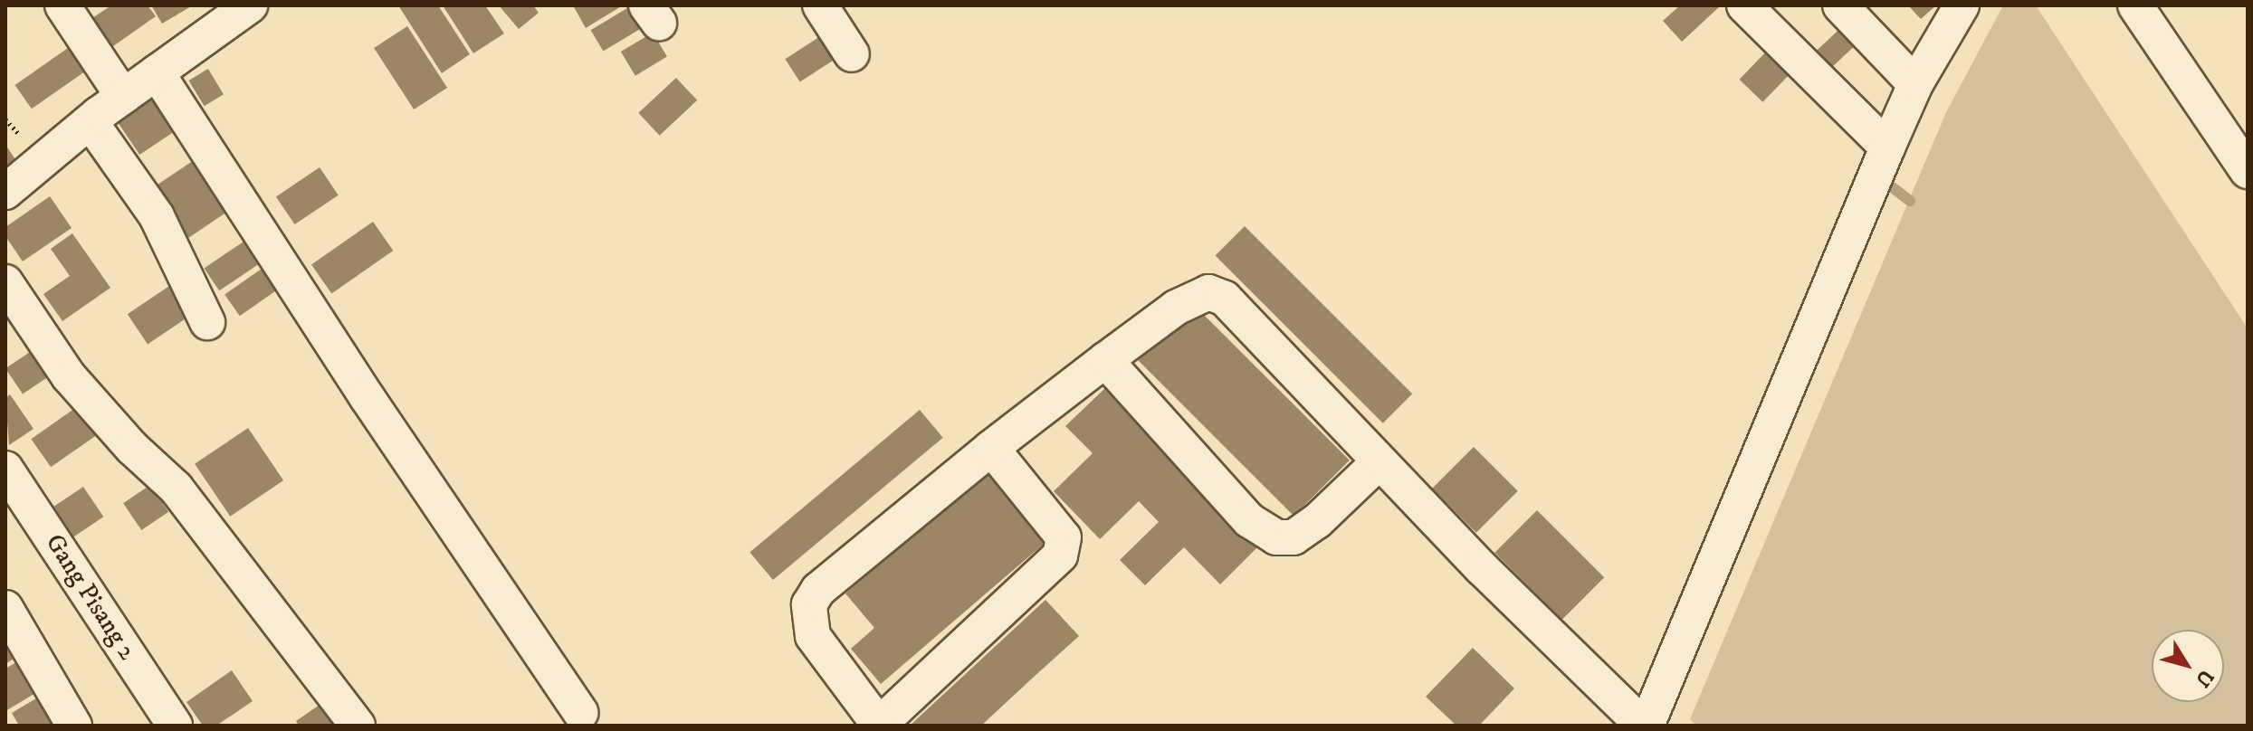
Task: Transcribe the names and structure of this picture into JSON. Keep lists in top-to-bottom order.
{
  "streets": {
    "street": ["Gang Pisang 2"]
  },
  "north": "bottom right"
}
